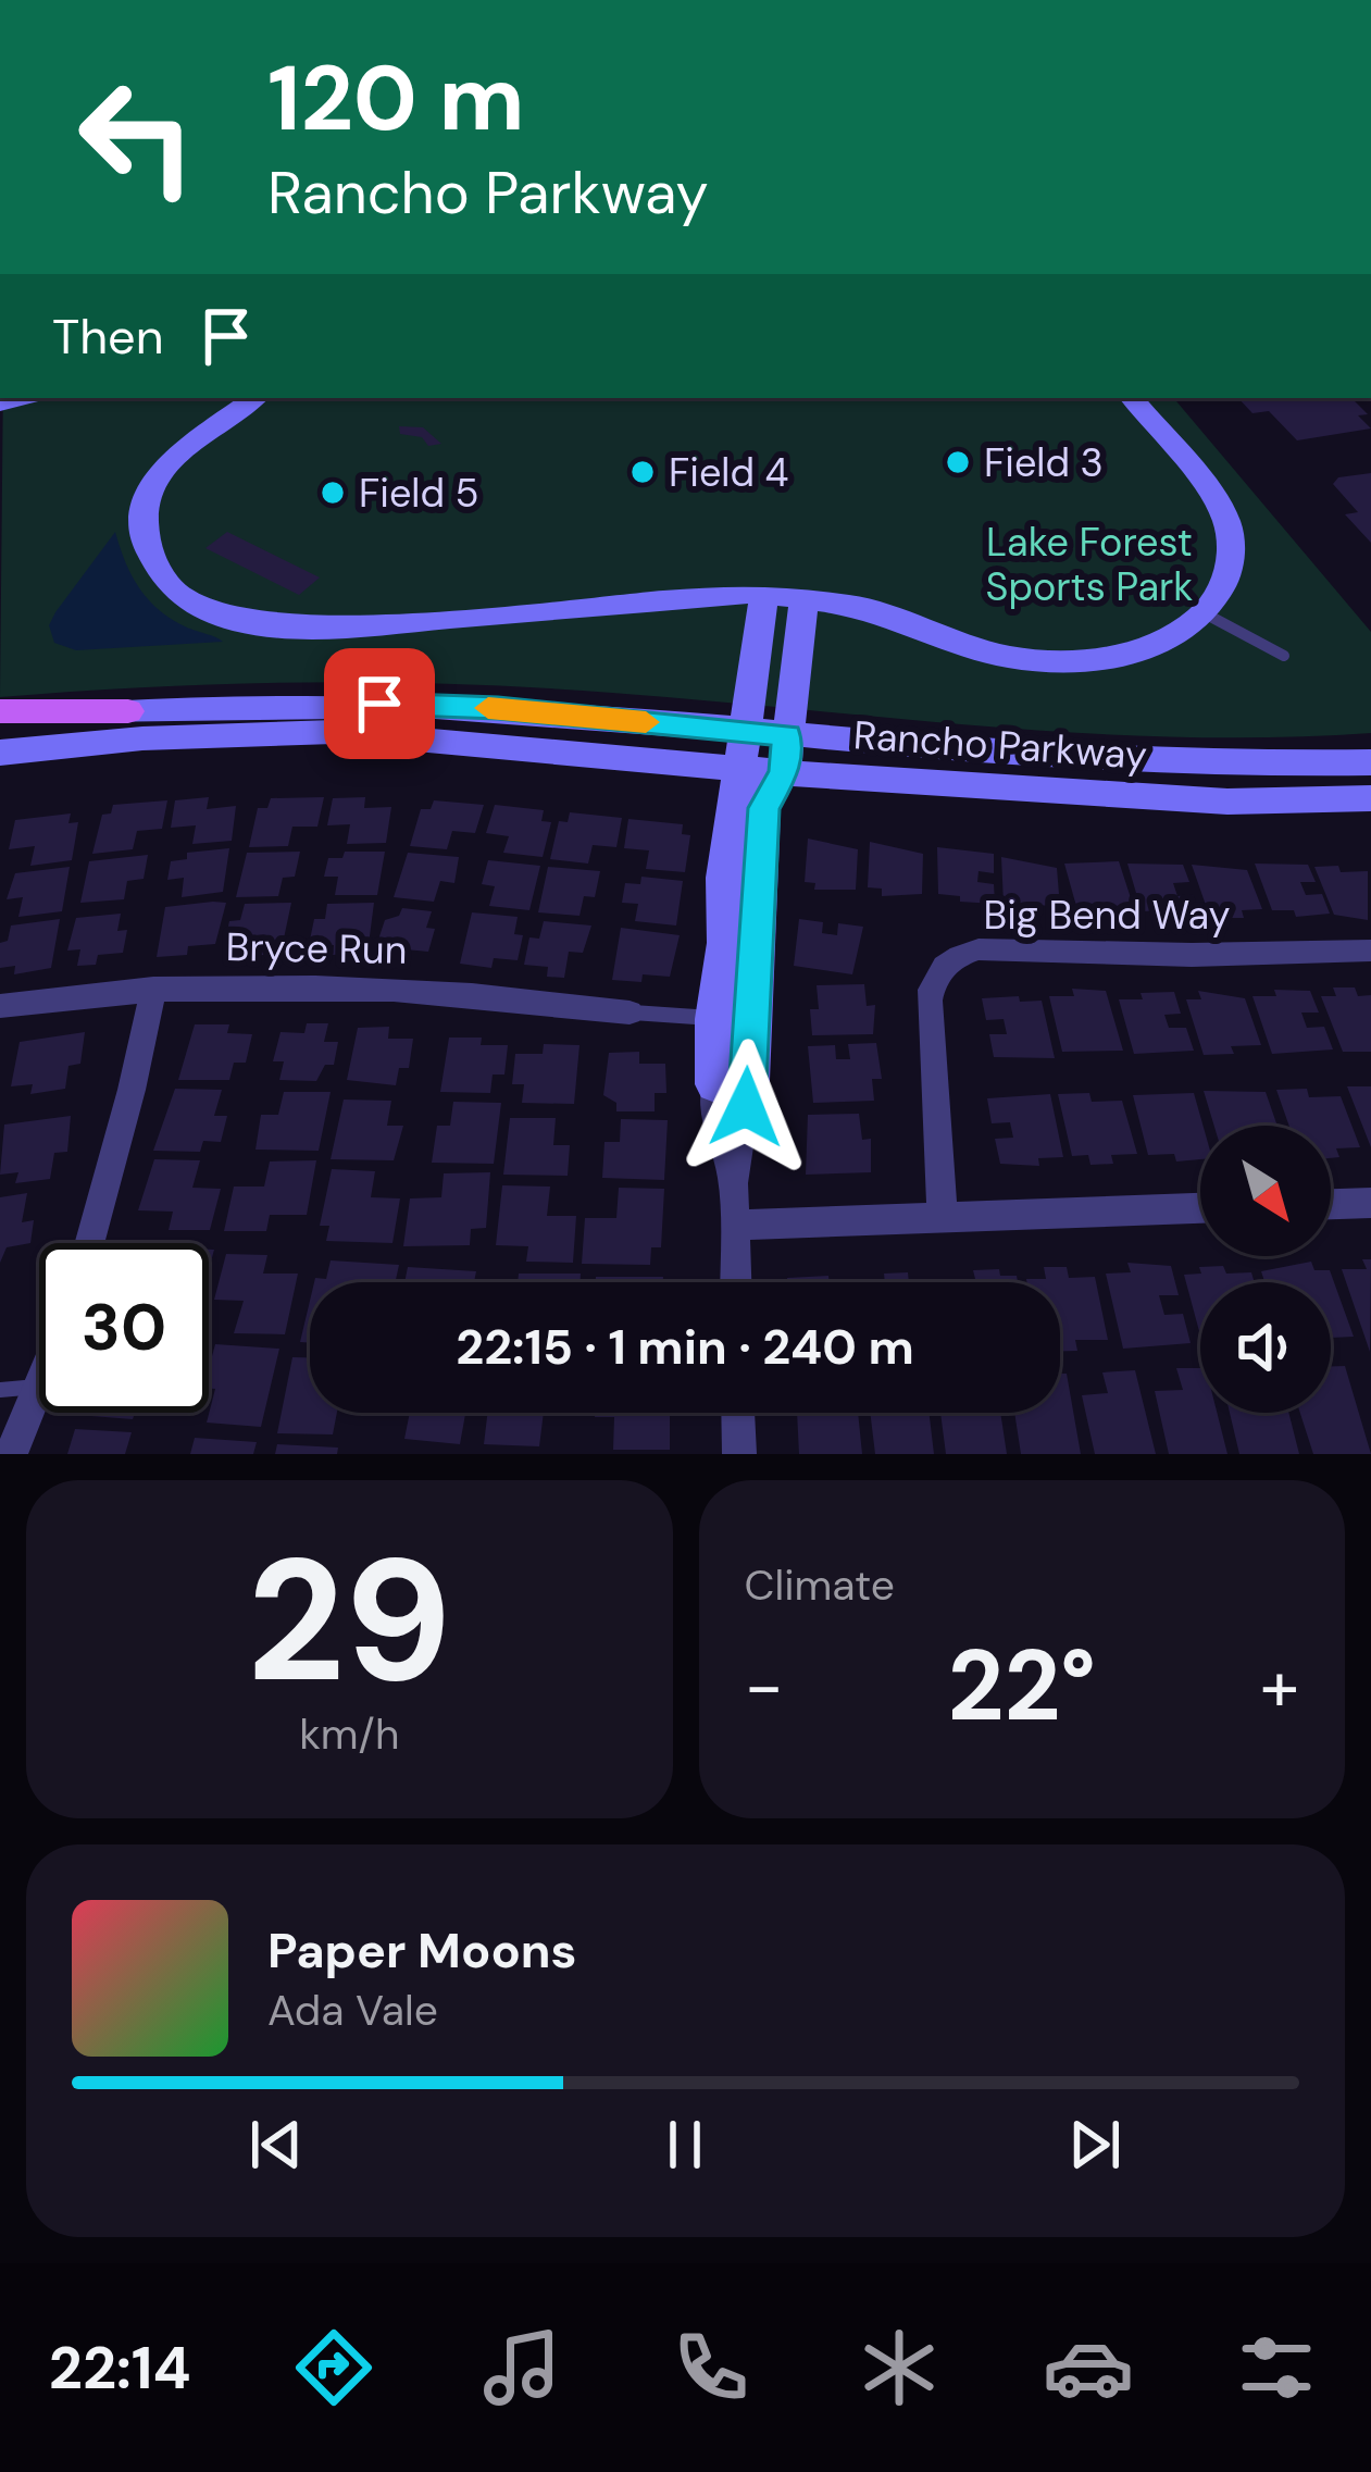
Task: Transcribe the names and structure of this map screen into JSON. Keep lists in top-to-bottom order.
{
  "streets": {
    "street": ["Rancho Parkway", "Big Bend Way", "Bryce Run"]
  },
  "parks": ["Lake Forest Sports Park"],
  "places": ["Field 3", "Field 4", "Field 5"],
  "north": "bottom right",
  "page": {
    "turn": ["120 m", "Rancho Parkway"],
    "then": "Then",
    "limit": "30",
    "trip": "22:15 · 1 min · 240 m",
    "tile": [
      ["29", "km/h"],
      "Climate"
    ],
    "heat": ["−", "22°", "+"],
    "song": ["Paper Moons", "Ada Vale"],
    "tabs": "22:14"
  }
}
